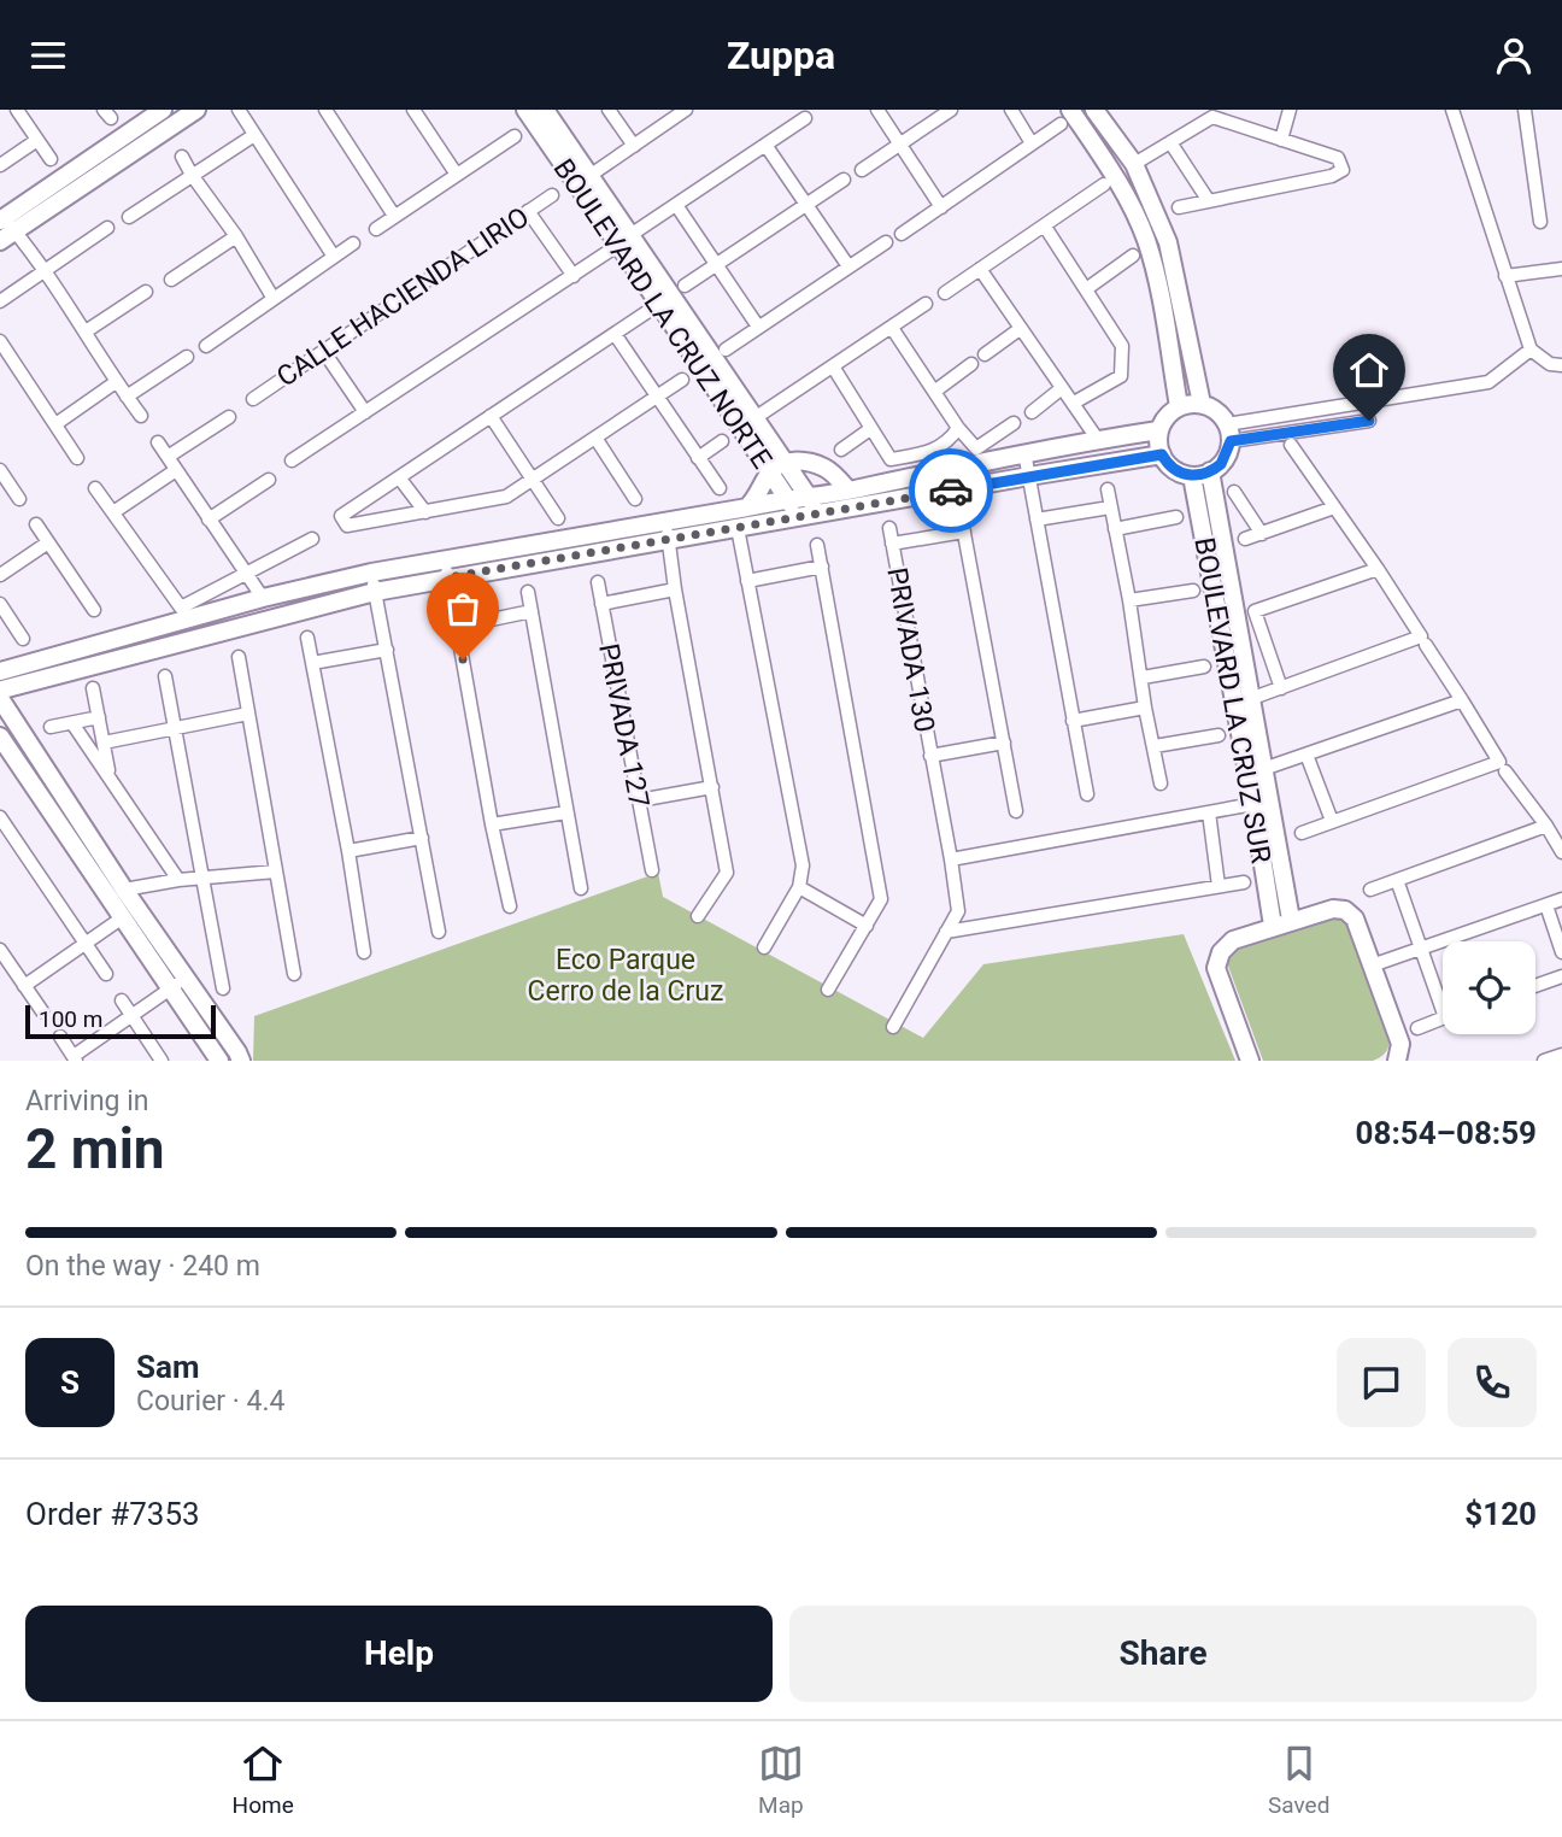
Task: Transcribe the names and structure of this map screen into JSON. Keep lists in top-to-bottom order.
{
  "streets": {
    "street": [
      "CALLE HACIENDA LIRIO",
      "BOULEVARD LA CRUZ NORTE",
      "PRIVADA 130",
      "BOULEVARD LA CRUZ SUR",
      "PRIVADA 127"
    ]
  },
  "parks": ["Eco Parque Cerro de la Cruz"],
  "scale_bar": "100 m",
  "page": {
    "header": "Zuppa",
    "scale": "100 m",
    "heading": ["2 min", "Arriving in", "08:54–08:59"],
    "panel": [
      "Sam",
      "Courier · 4.4",
      "Order #7353",
      "$120"
    ],
    "bar": "On the way · 240 m",
    "round": "S",
    "buttons": ["Help", "Share"],
    "tabs": ["Home", "Map", "Saved"]
  }
}
